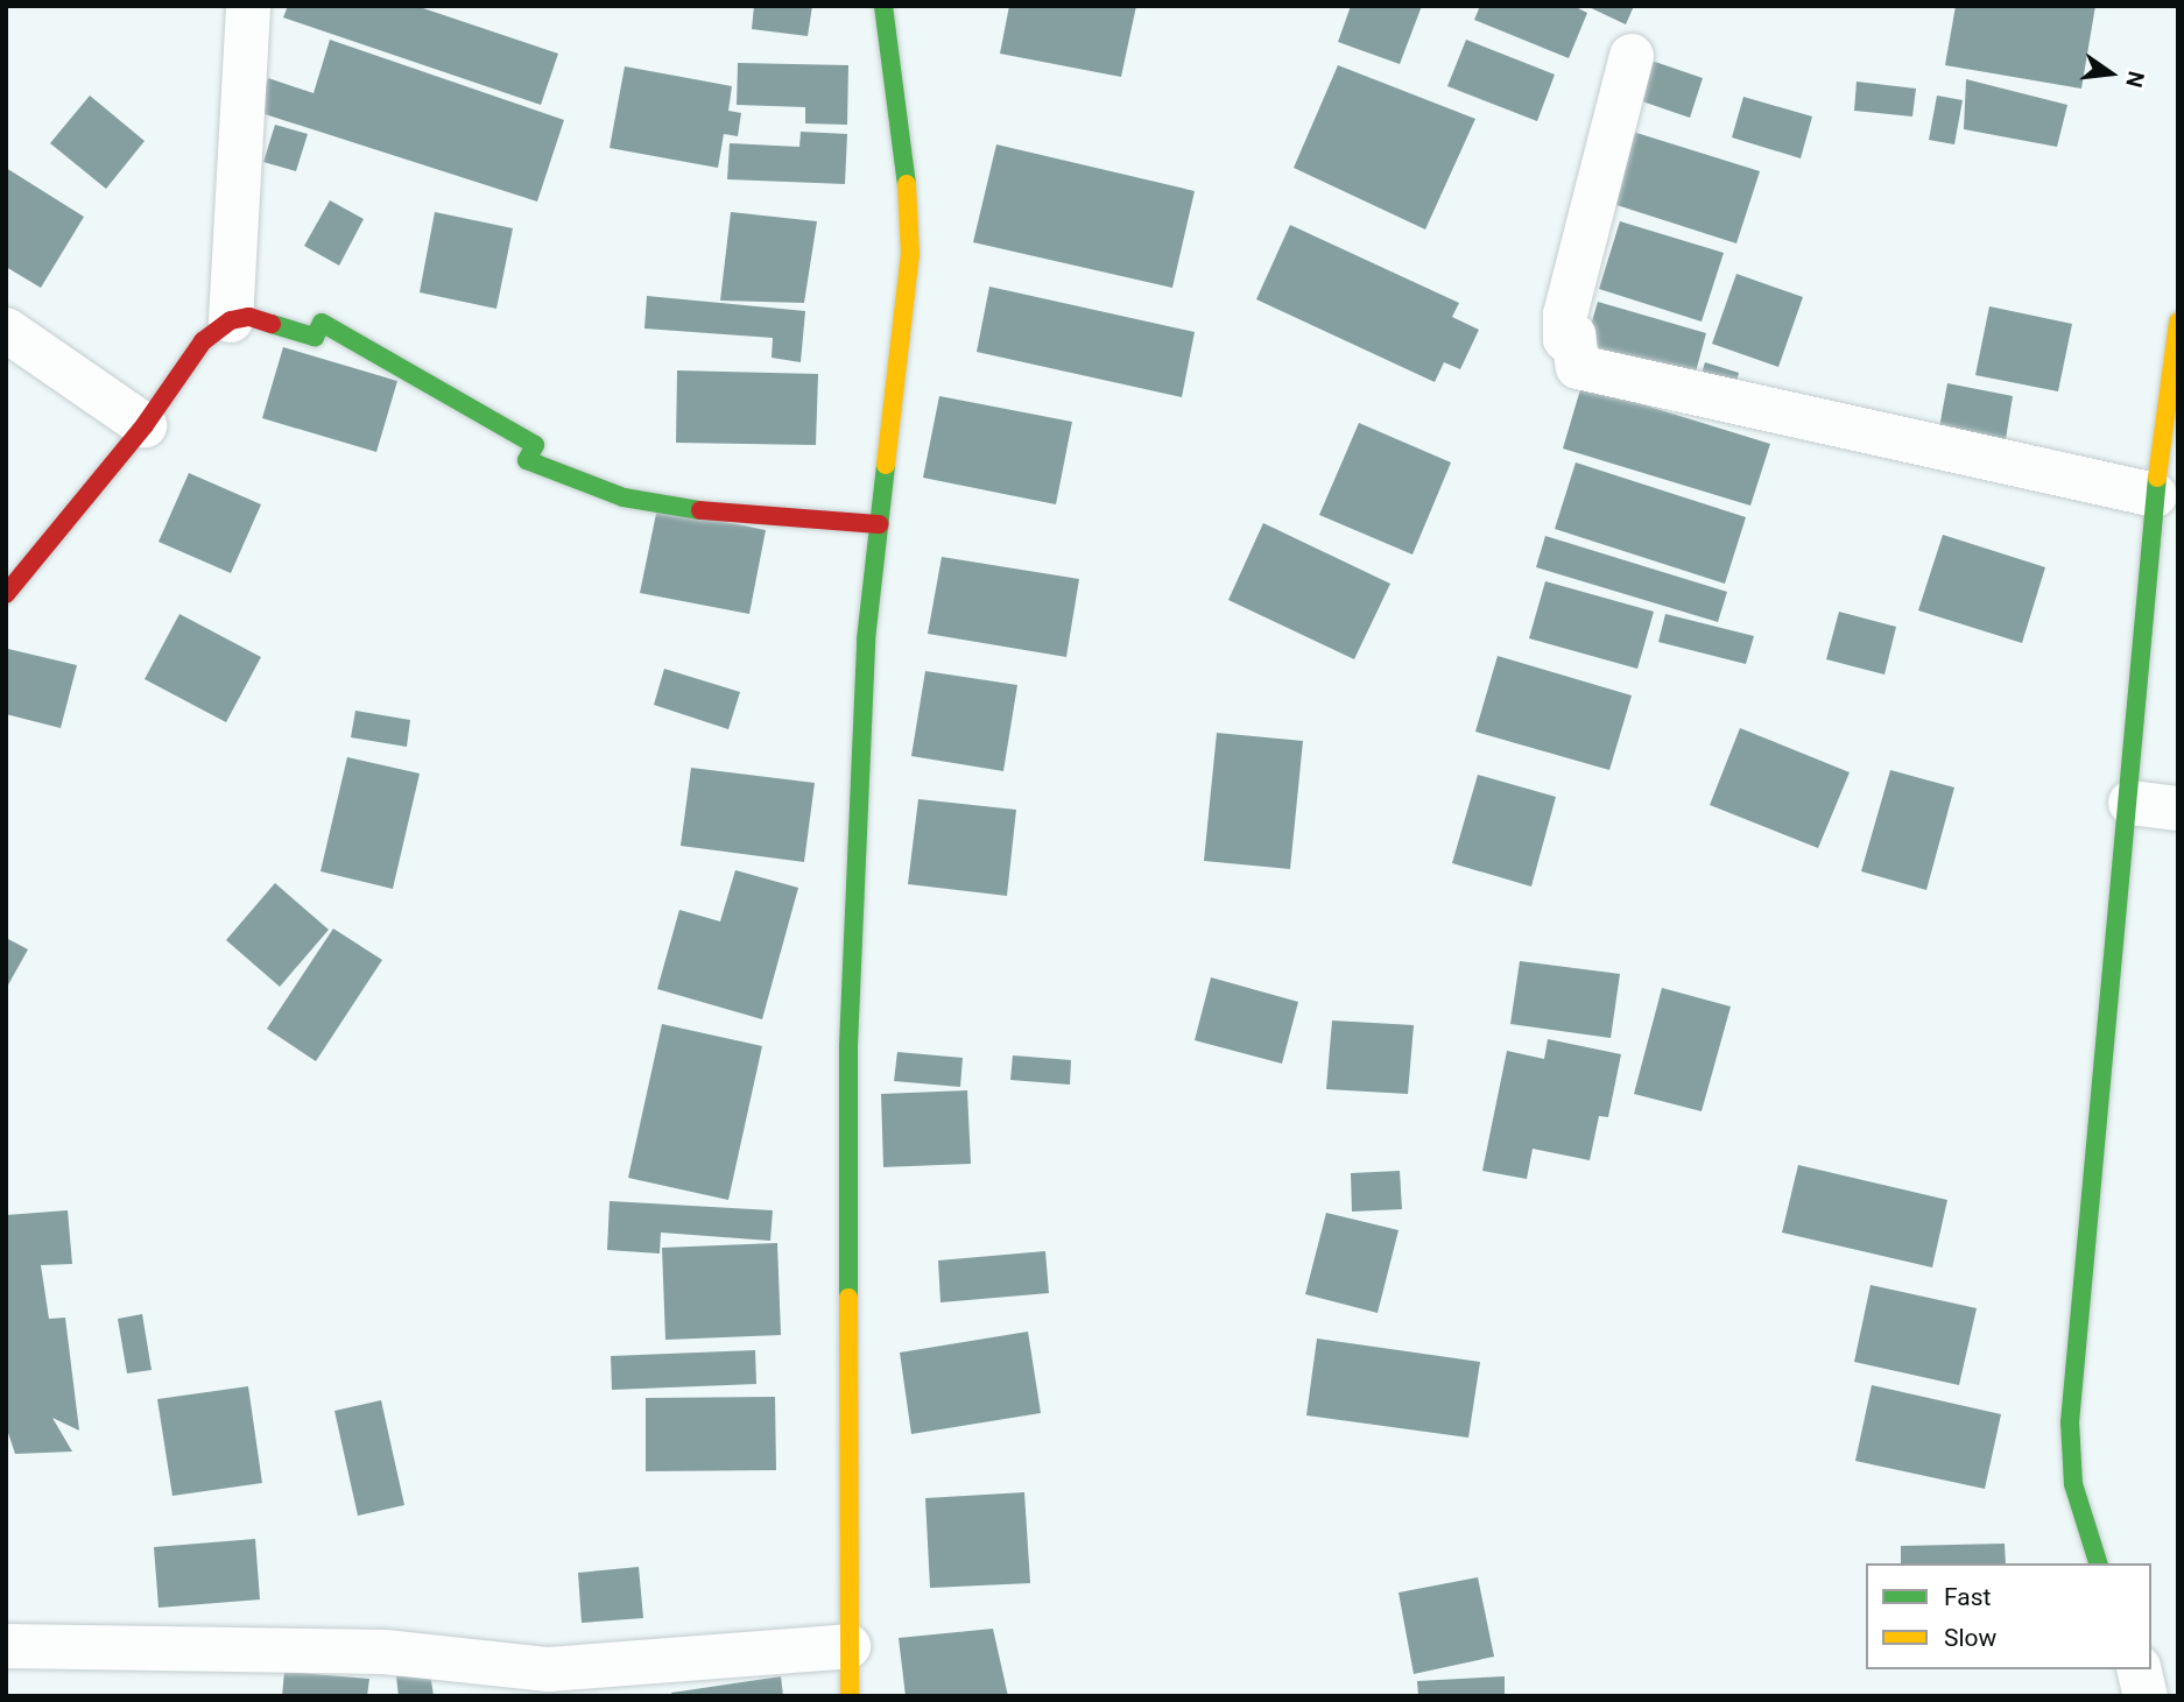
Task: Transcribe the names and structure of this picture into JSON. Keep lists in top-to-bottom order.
{
  "legend": ["Fast", "Slow"],
  "north": "right"
}
